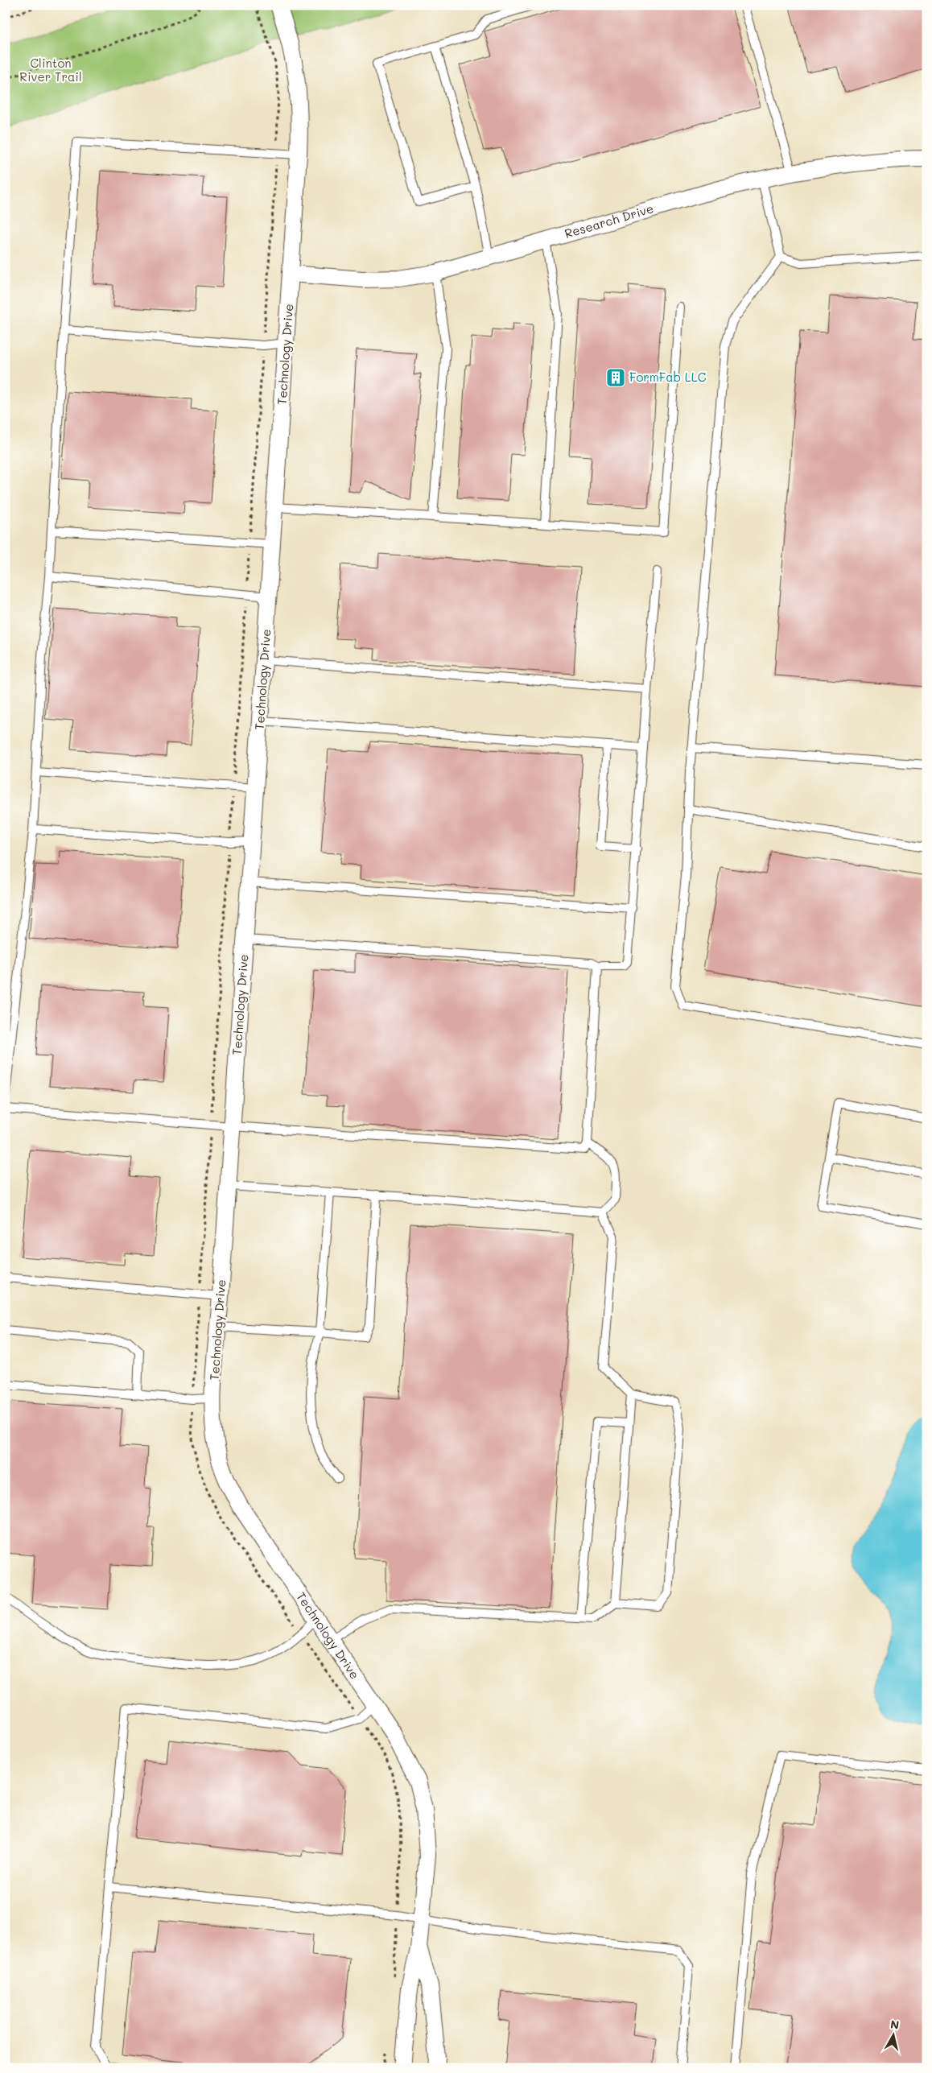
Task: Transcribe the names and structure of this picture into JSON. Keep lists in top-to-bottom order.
{
  "streets": {
    "street": ["Research Drive", "Technology Drive"]
  },
  "crossings": [
    ["Research Drive", "Technology Drive"]
  ],
  "parks": ["Clinton River Trail"],
  "places": {
    "building": ["FormFab LLC"]
  },
  "north": "top"
}
